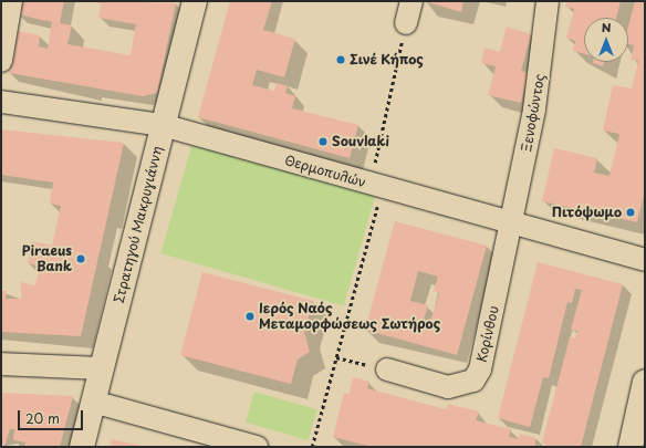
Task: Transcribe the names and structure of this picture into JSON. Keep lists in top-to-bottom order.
{
  "streets": {
    "main road": ["Στρατηγού Μακρυγιάννη"],
    "street": ["Ξενοφώντος", "Θερμοπυλών", "Κορίνθου"]
  },
  "crossings": [
    ["Ξενοφώντος", "Θερμοπυλών"],
    ["Ξενοφώντος", "Κορίνθου"],
    ["Θερμοπυλών", "Στρατηγού Μακρυγιάννη"],
    ["Θερμοπυλών", "Κορίνθου"]
  ],
  "places": [
    "Σινέ Κήπος",
    "Souvlaki",
    "Πιτόψωμο",
    "Piraeus Bank",
    "Ιερός Ναός Μεταμορφώσεως Σωτήρος"
  ],
  "scale_bar": "20 m",
  "north": "top"
}
